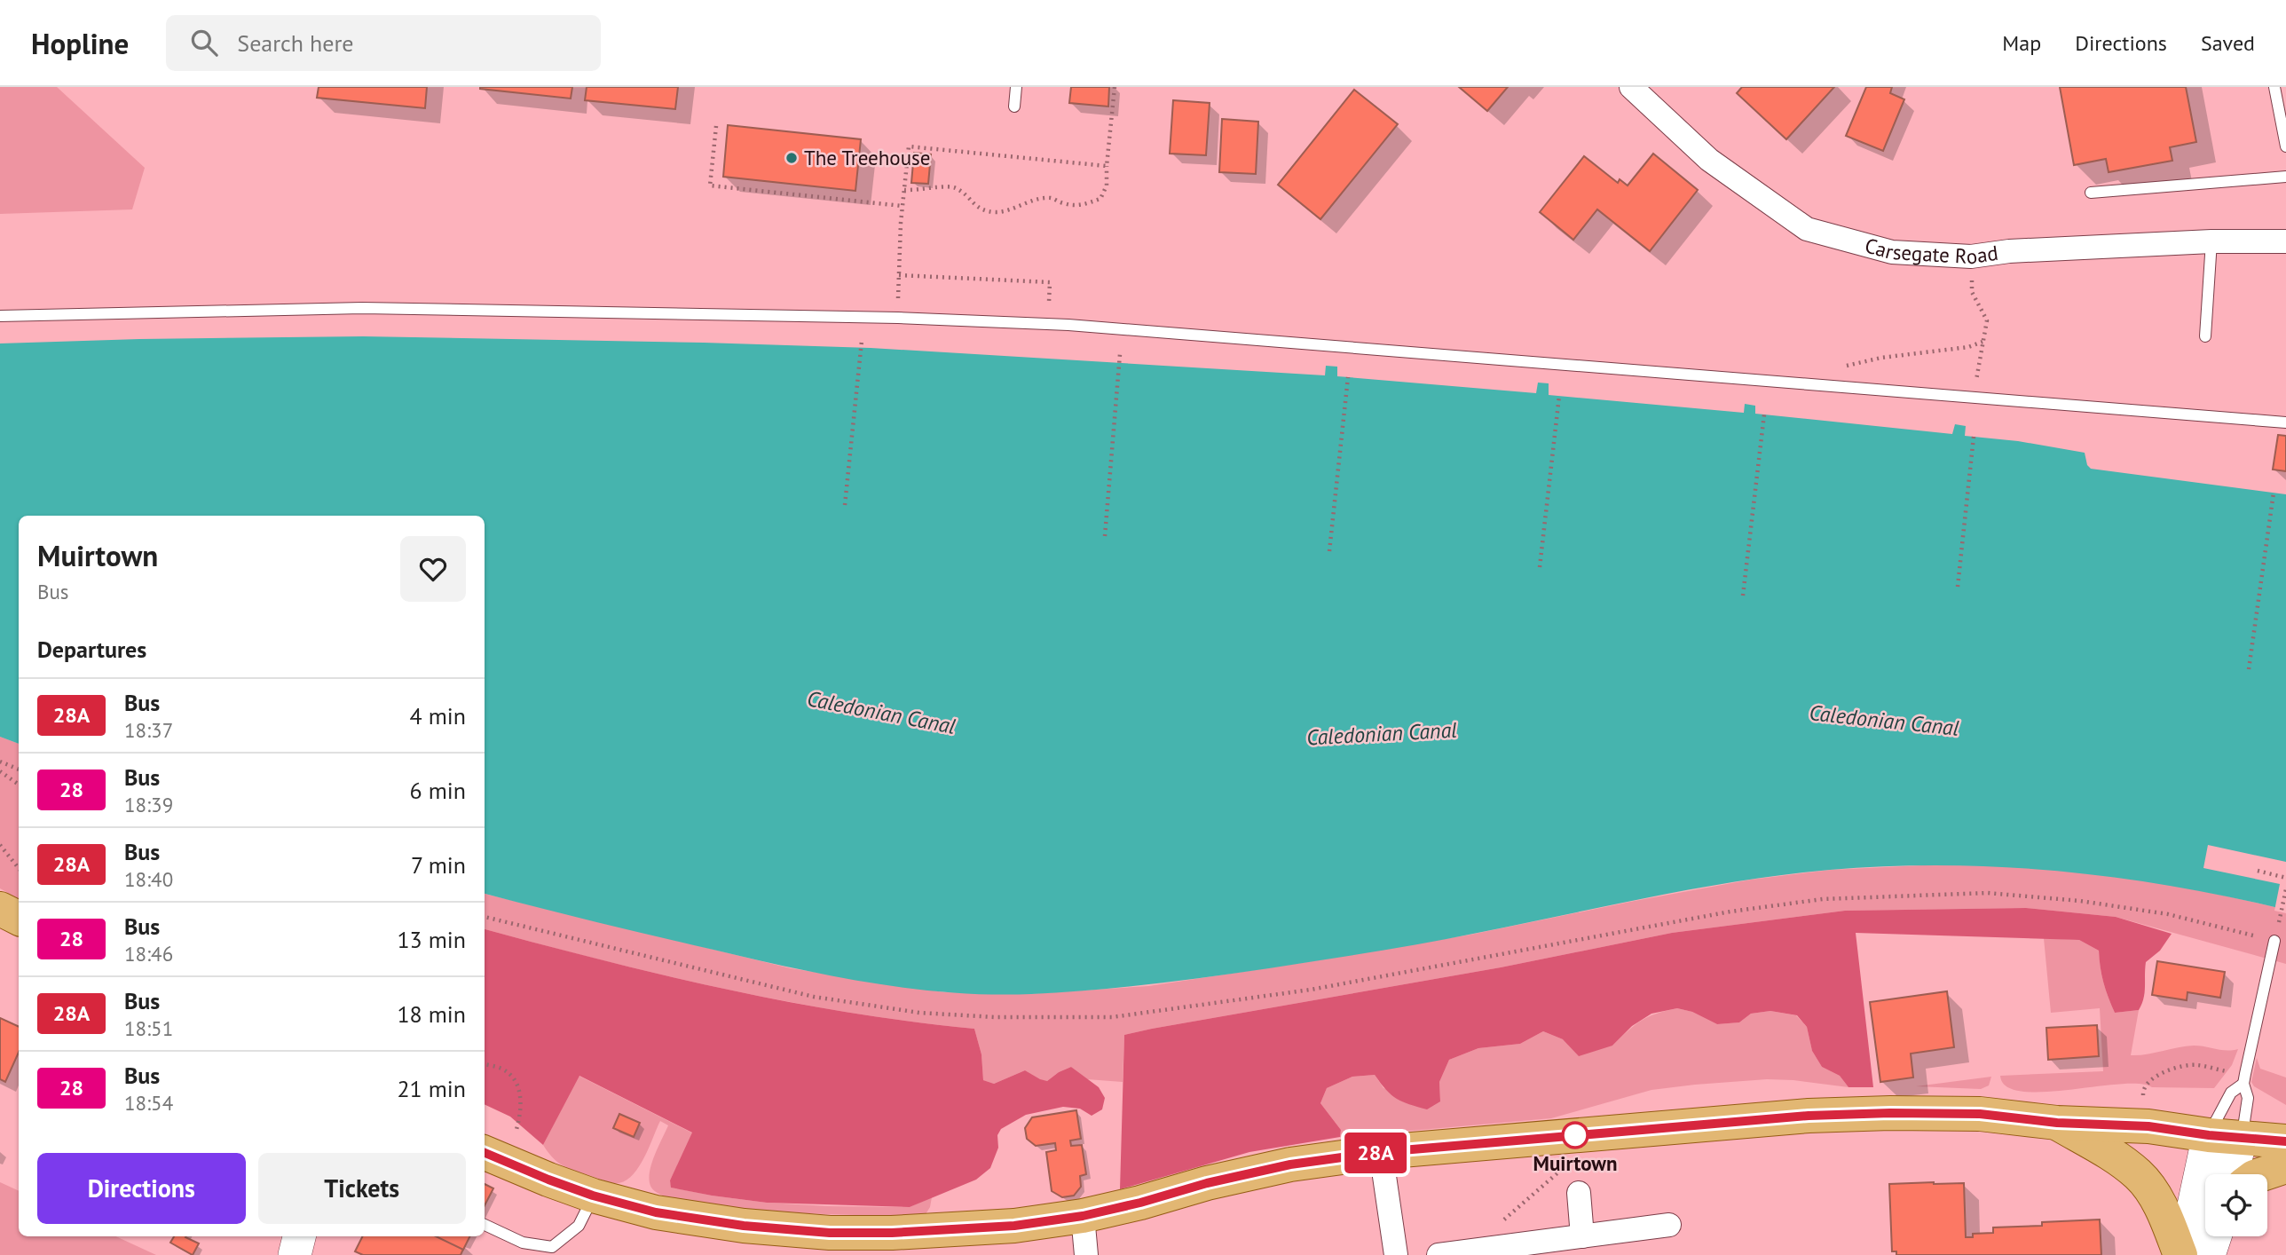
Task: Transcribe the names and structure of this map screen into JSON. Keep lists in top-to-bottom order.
{
  "streets": {
    "street": ["Carsegate Road"]
  },
  "water": ["Caledonian Canal"],
  "places": ["The Treehouse", "Muirtown"],
  "lines": ["bus line 28A"],
  "page": {
    "header": "Hopline",
    "search": "Search here",
    "nav": ["Map", "Directions", "Saved"],
    "on_map": "28A",
    "heading": [
      ["Muirtown", "Bus"],
      "Departures"
    ],
    "list": [
      {
        "mark": "28A",
        "name": "Bus",
        "note": "18:37",
        "value": "4 min"
      },
      {
        "mark": "28",
        "name": "Bus",
        "note": "18:39",
        "value": "6 min"
      },
      {
        "mark": "28A",
        "name": "Bus",
        "note": "18:40",
        "value": "7 min"
      },
      {
        "mark": "28",
        "name": "Bus",
        "note": "18:46",
        "value": "13 min"
      },
      {
        "mark": "28A",
        "name": "Bus",
        "note": "18:51",
        "value": "18 min"
      },
      {
        "mark": "28",
        "name": "Bus",
        "note": "18:54",
        "value": "21 min"
      }
    ],
    "buttons": ["Directions", "Tickets"]
  }
}
